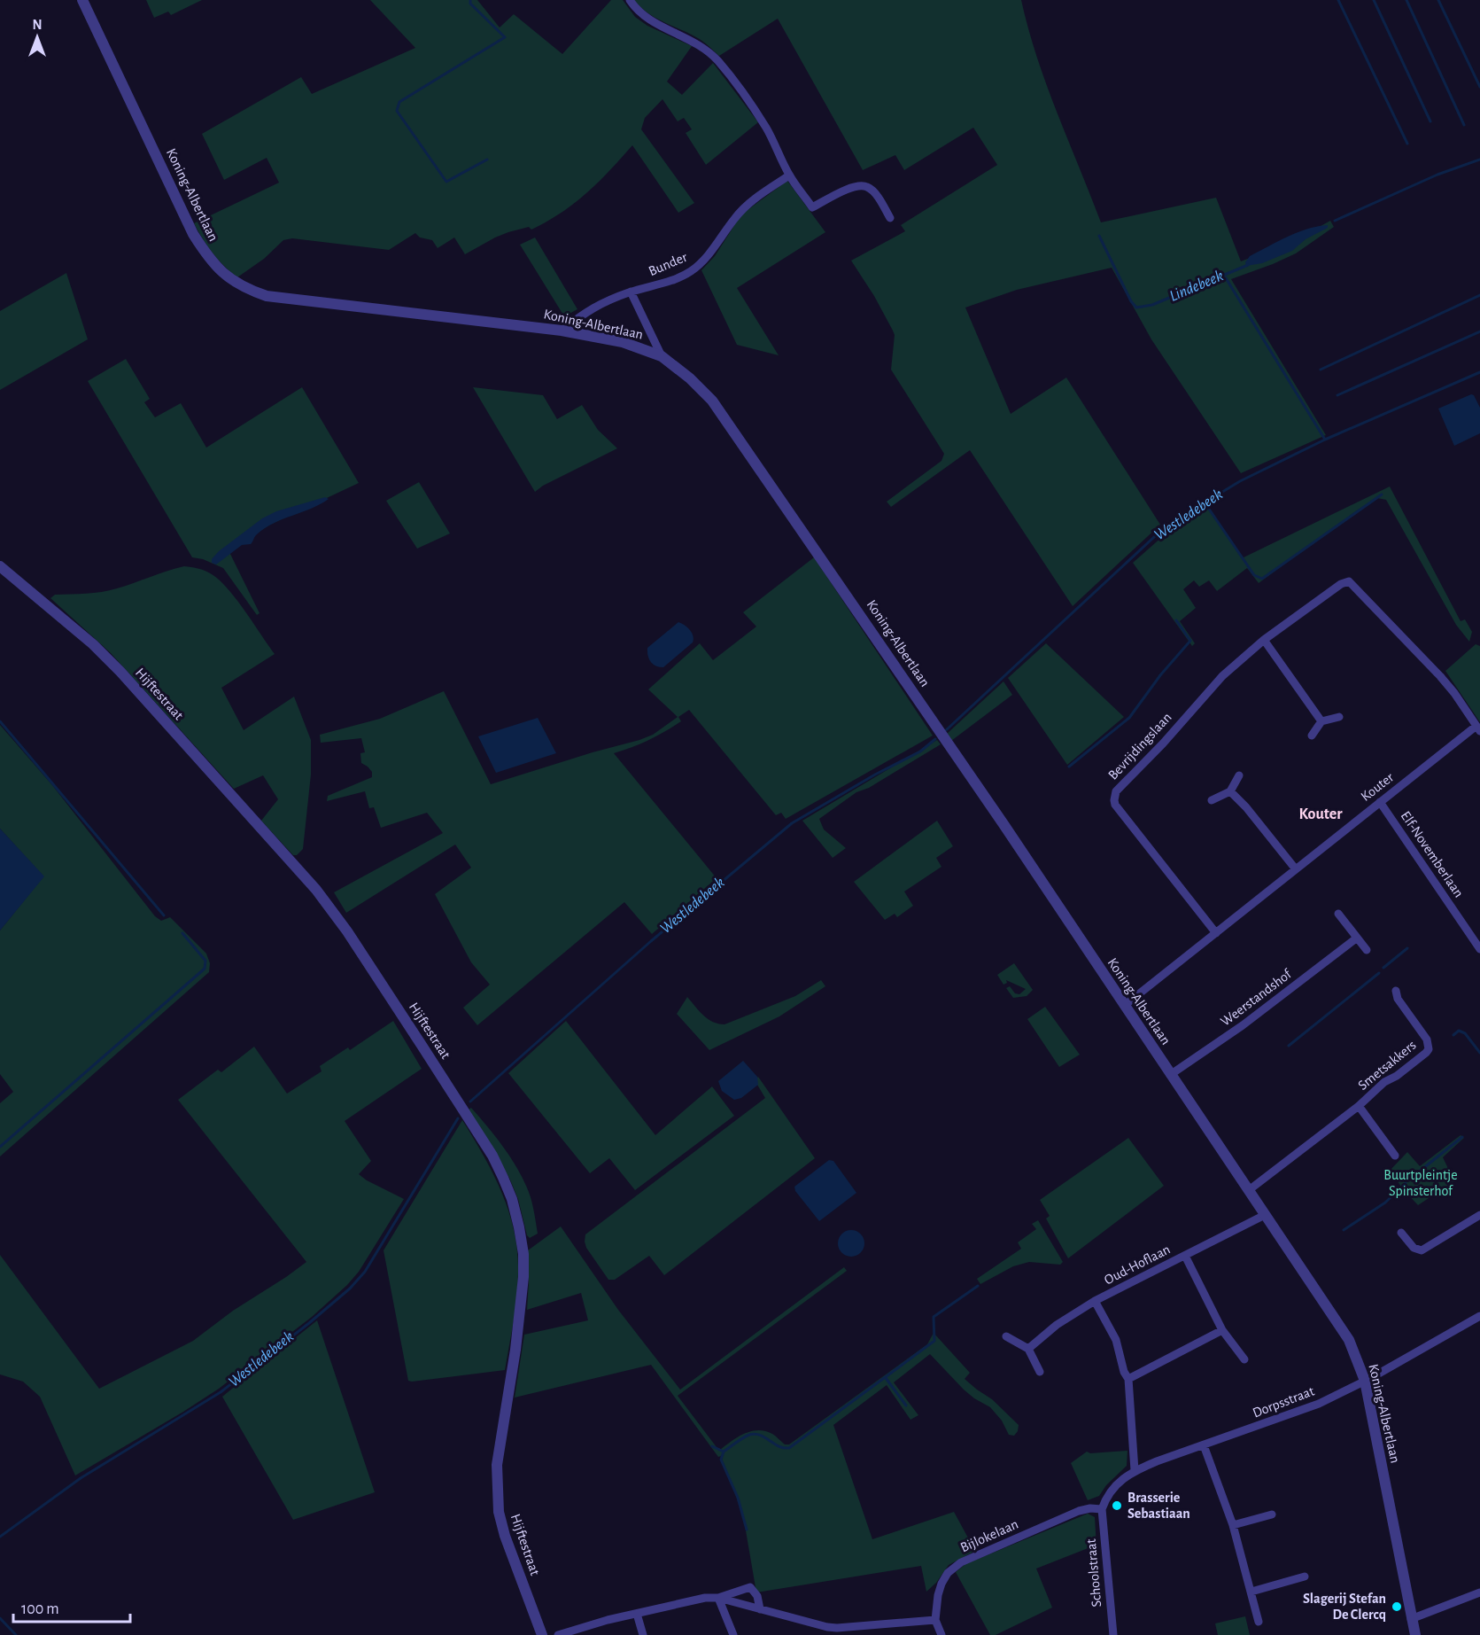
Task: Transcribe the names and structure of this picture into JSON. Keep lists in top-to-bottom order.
{
  "streets": {
    "street": [
      "Koning-Albertlaan",
      "Bunder",
      "Hijftestraat",
      "Bevrijdingslaan",
      "Kouter",
      "Elf-Novemberlaan",
      "Weerstandshof",
      "Smetsakkers",
      "Oud-Hoflaan",
      "Dorpsstraat",
      "Bijlokelaan",
      "Schoolstraat"
    ]
  },
  "crossings": [
    ["Koning-Albertlaan", "Bunder"],
    ["Koning-Albertlaan", "Kouter"],
    ["Koning-Albertlaan", "Weerstandshof"],
    ["Koning-Albertlaan", "Smetsakkers"],
    ["Koning-Albertlaan", "Oud-Hoflaan"],
    ["Koning-Albertlaan", "Dorpsstraat"],
    ["Bevrijdingslaan", "Kouter"],
    ["Kouter", "Elf-Novemberlaan"],
    ["Dorpsstraat", "Bijlokelaan"],
    ["Dorpsstraat", "Schoolstraat"],
    ["Bijlokelaan", "Schoolstraat"]
  ],
  "districts": ["Kouter"],
  "water": ["Lindebeek", "Westledebeek"],
  "parks": ["Buurtpleintje Spinsterhof"],
  "places": ["Brasserie Sebastiaan", "Slagerij Stefan De Clercq"],
  "scale_bar": "100 m",
  "north": "top"
}
